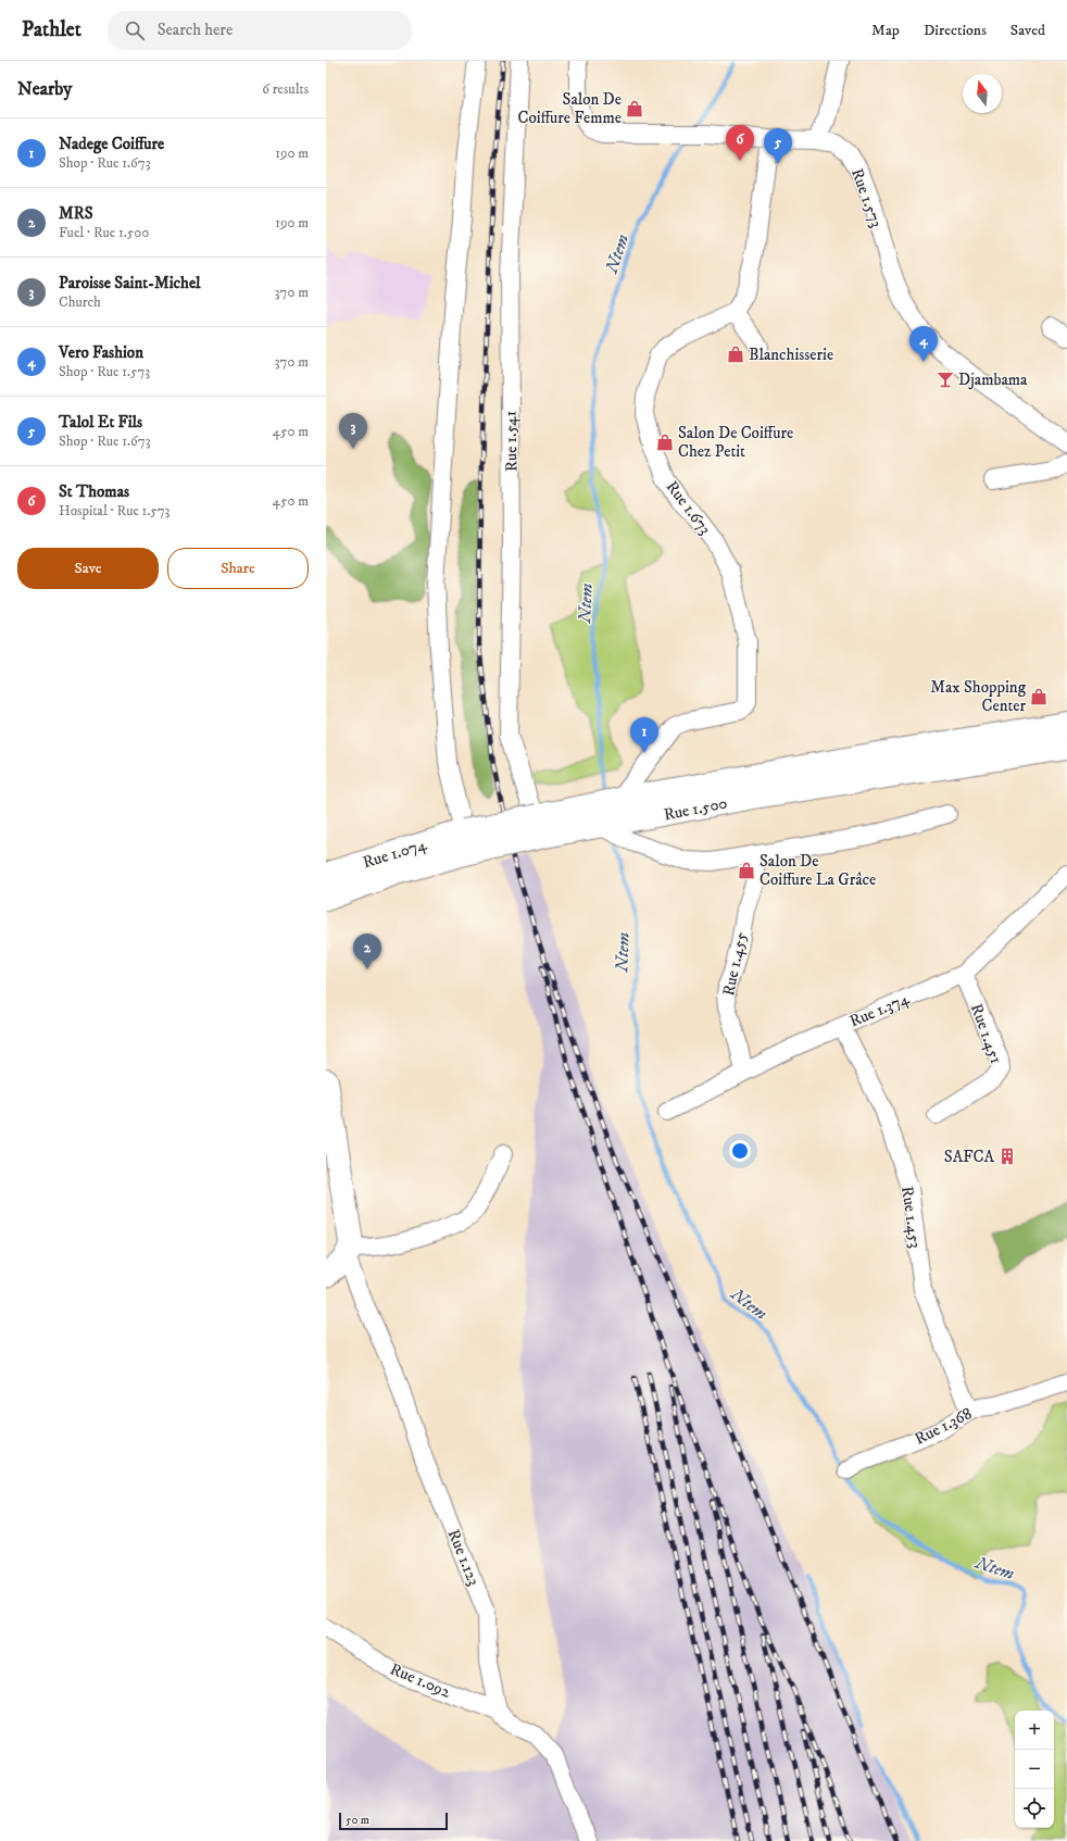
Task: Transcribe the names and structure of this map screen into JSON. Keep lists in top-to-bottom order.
{
  "streets": {
    "main road": ["Rue 1.500", "Rue 1.074"],
    "street": [
      "Rue 1.573",
      "Rue 1.541",
      "Rue 1.673",
      "Rue 1.455",
      "Rue 1.374",
      "Rue 1.451",
      "Rue 1.453",
      "Rue 1.368",
      "Rue 1.123",
      "Rue 1.092"
    ]
  },
  "crossings": [
    ["Rue 1.541", "Rue 1.500"],
    ["Rue 1.541", "Rue 1.074"],
    ["Rue 1.673", "Rue 1.500"],
    ["Rue 1.500", "Rue 1.074"],
    ["Rue 1.455", "Rue 1.374"],
    ["Rue 1.374", "Rue 1.451"],
    ["Rue 1.374", "Rue 1.453"],
    ["Rue 1.453", "Rue 1.368"],
    ["Rue 1.123", "Rue 1.092"]
  ],
  "water": ["Ntem"],
  "places": {
    "shop": [
      "Salon De Coiffure Femme",
      "Blanchisserie",
      "Salon De Coiffure Chez Petit",
      "Max Shopping Center",
      "Salon De Coiffure La Grâce"
    ],
    "bar": ["Djambama"],
    "building": ["SAFCA"]
  },
  "scale_bar": "50 m",
  "north": "top",
  "page": {
    "header": "Pathlet",
    "search": "Search here",
    "nav": ["Map", "Directions", "Saved"],
    "heading": ["Nearby", "6 results"],
    "list": [
      {
        "mark": "1",
        "name": "Nadege Coiffure",
        "note": "Shop · Rue 1.673",
        "value": "190 m"
      },
      {
        "mark": "2",
        "name": "MRS",
        "note": "Fuel · Rue 1.500",
        "value": "190 m"
      },
      {
        "mark": "3",
        "name": "Paroisse Saint-Michel",
        "note": "Church",
        "value": "370 m"
      },
      {
        "mark": "4",
        "name": "Vero Fashion",
        "note": "Shop · Rue 1.573",
        "value": "370 m"
      },
      {
        "mark": "5",
        "name": "Talol Et Fils",
        "note": "Shop · Rue 1.673",
        "value": "450 m"
      },
      {
        "mark": "6",
        "name": "St Thomas",
        "note": "Hospital · Rue 1.573",
        "value": "450 m"
      }
    ],
    "pins": [
      "6",
      "5",
      "4",
      "3",
      "1",
      "2"
    ],
    "buttons": ["Save", "Share"],
    "map_buttons": ["+", "−"],
    "scale": "50 m"
  }
}
